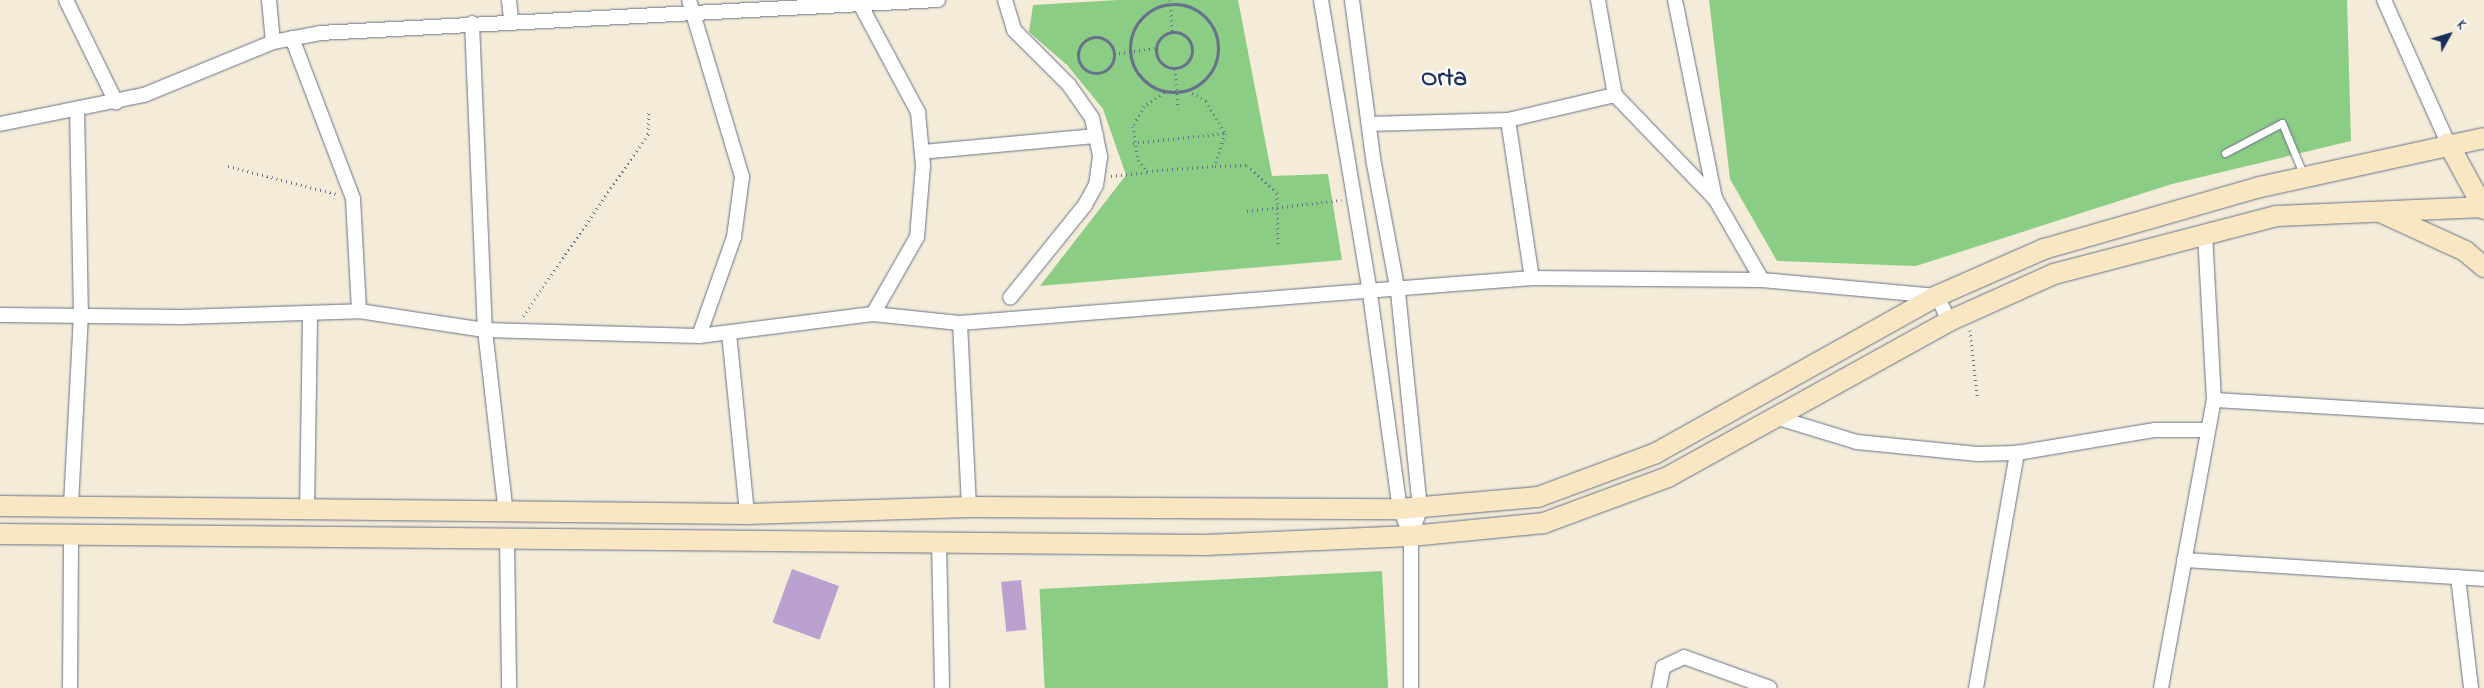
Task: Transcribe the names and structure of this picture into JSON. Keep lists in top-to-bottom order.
{
  "districts": ["Orta"],
  "north": "top right"
}
